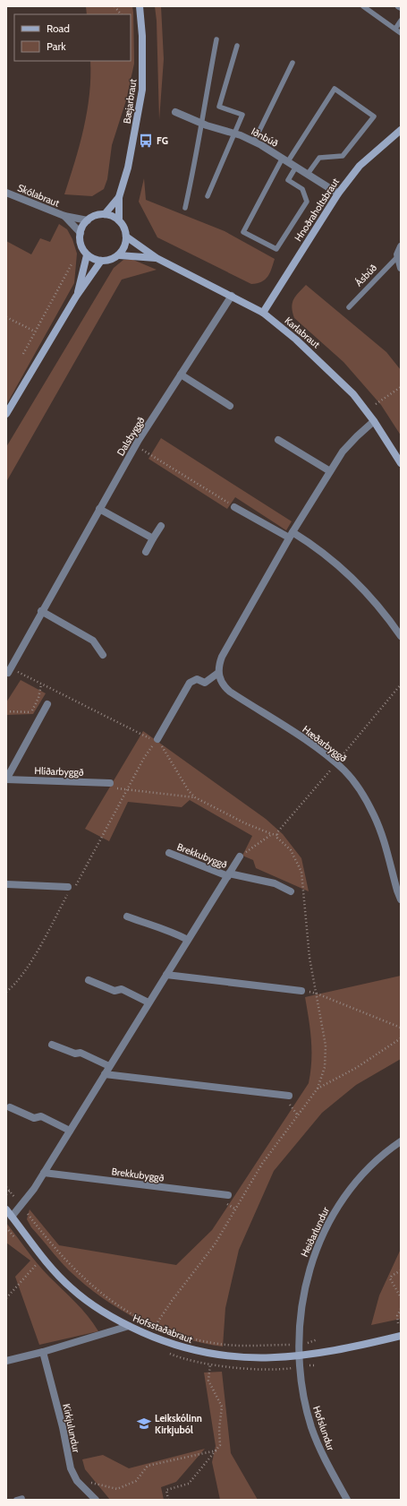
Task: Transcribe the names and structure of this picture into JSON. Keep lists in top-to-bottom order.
{
  "streets": {
    "street": [
      "Bæjarbraut",
      "Iðnbúð",
      "Skólabraut",
      "Hnoðraholtsbraut",
      "Ásbúð",
      "Karlabraut",
      "Dalsbyggð",
      "Hæðarbyggð",
      "Hlíðarbyggð",
      "Brekkubyggð",
      "Heiðarlundur",
      "Hofsstaðabraut",
      "Kirkjulundur",
      "Hofslundur"
    ]
  },
  "crossings": [
    ["Bæjarbraut", "Skólabraut"],
    ["Bæjarbraut", "Karlabraut"],
    ["Iðnbúð", "Hnoðraholtsbraut"],
    ["Skólabraut", "Karlabraut"],
    ["Hnoðraholtsbraut", "Karlabraut"],
    ["Karlabraut", "Dalsbyggð"],
    ["Brekkubyggð", "Hofsstaðabraut"],
    ["Heiðarlundur", "Hofsstaðabraut"],
    ["Heiðarlundur", "Hofslundur"],
    ["Hofsstaðabraut", "Hofslundur"]
  ],
  "places": {
    "bus stop": ["FG"],
    "school or university": ["Leikskólinn Kirkjuból"]
  },
  "legend": ["Road", "Park"]
}
